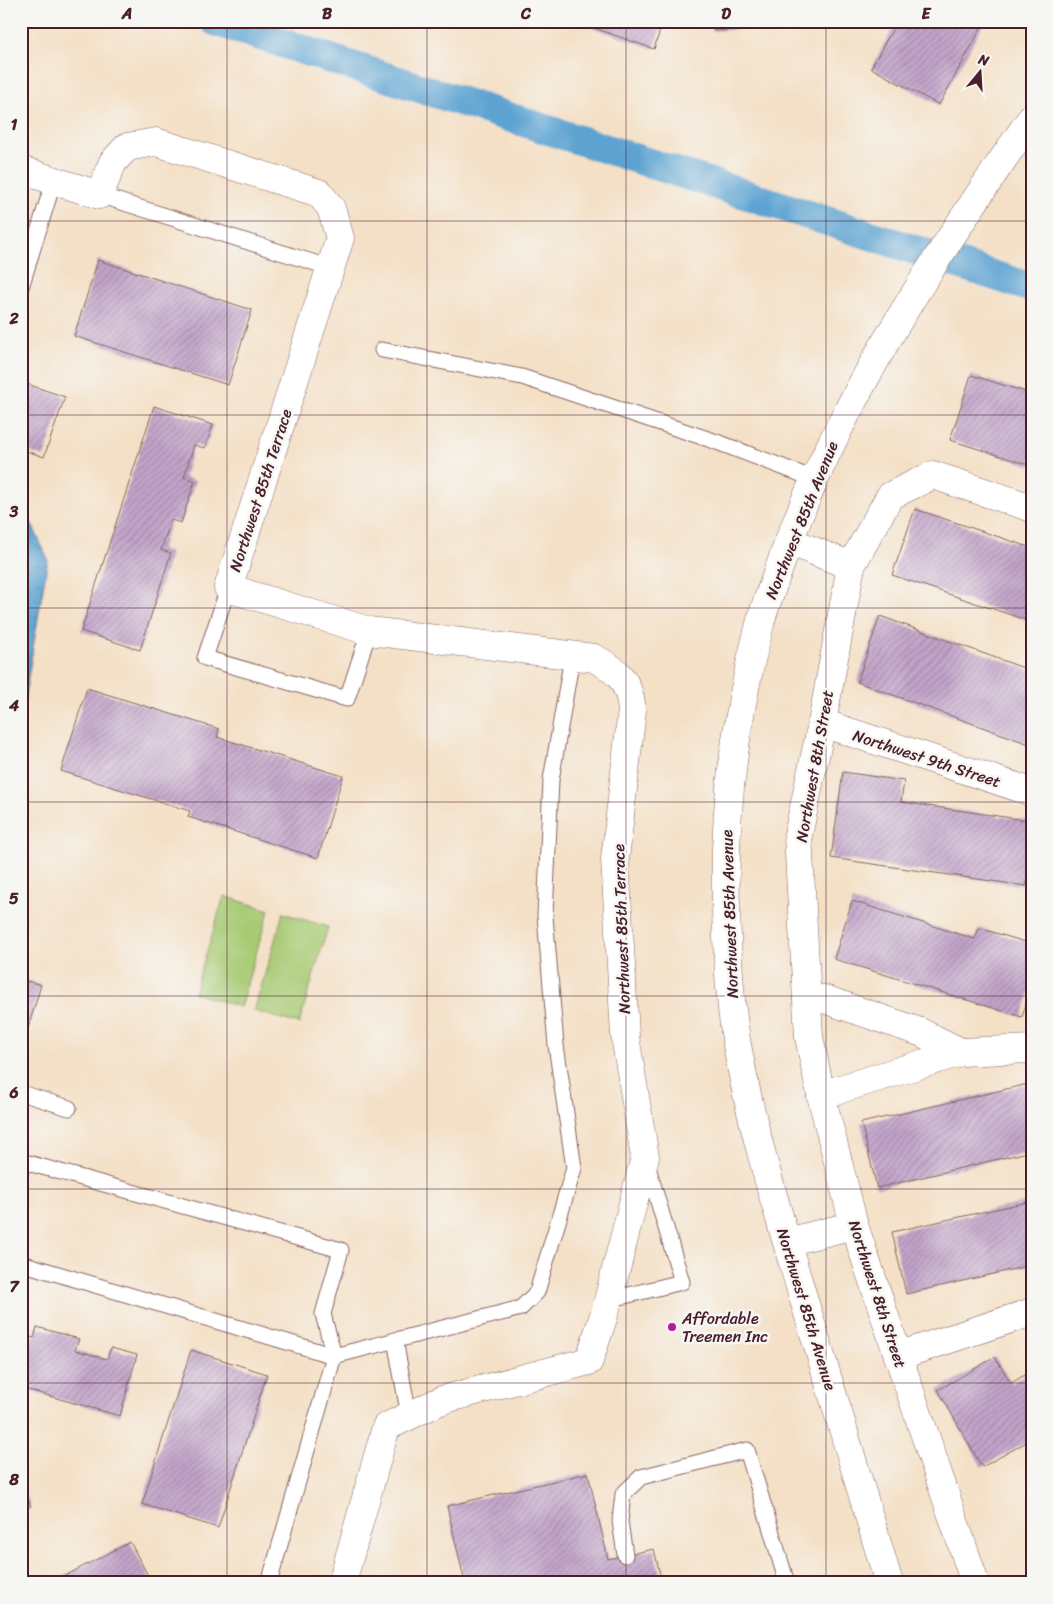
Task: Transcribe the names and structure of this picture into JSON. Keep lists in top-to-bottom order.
{
  "streets": {
    "street": [
      "Northwest 85th Terrace",
      "Northwest 85th Avenue",
      "Northwest 9th Street",
      "Northwest 8th Street"
    ]
  },
  "crossings": [
    ["Northwest 9th Street", "Northwest 8th Street"]
  ],
  "places": ["Affordable Treemen Inc"],
  "north": "top",
  "grid": {
    "columns": [
      "A",
      "B",
      "C",
      "D",
      "E"
    ],
    "rows": [
      "1",
      "2",
      "3",
      "4",
      "5",
      "6",
      "7",
      "8"
    ]
  }
}
